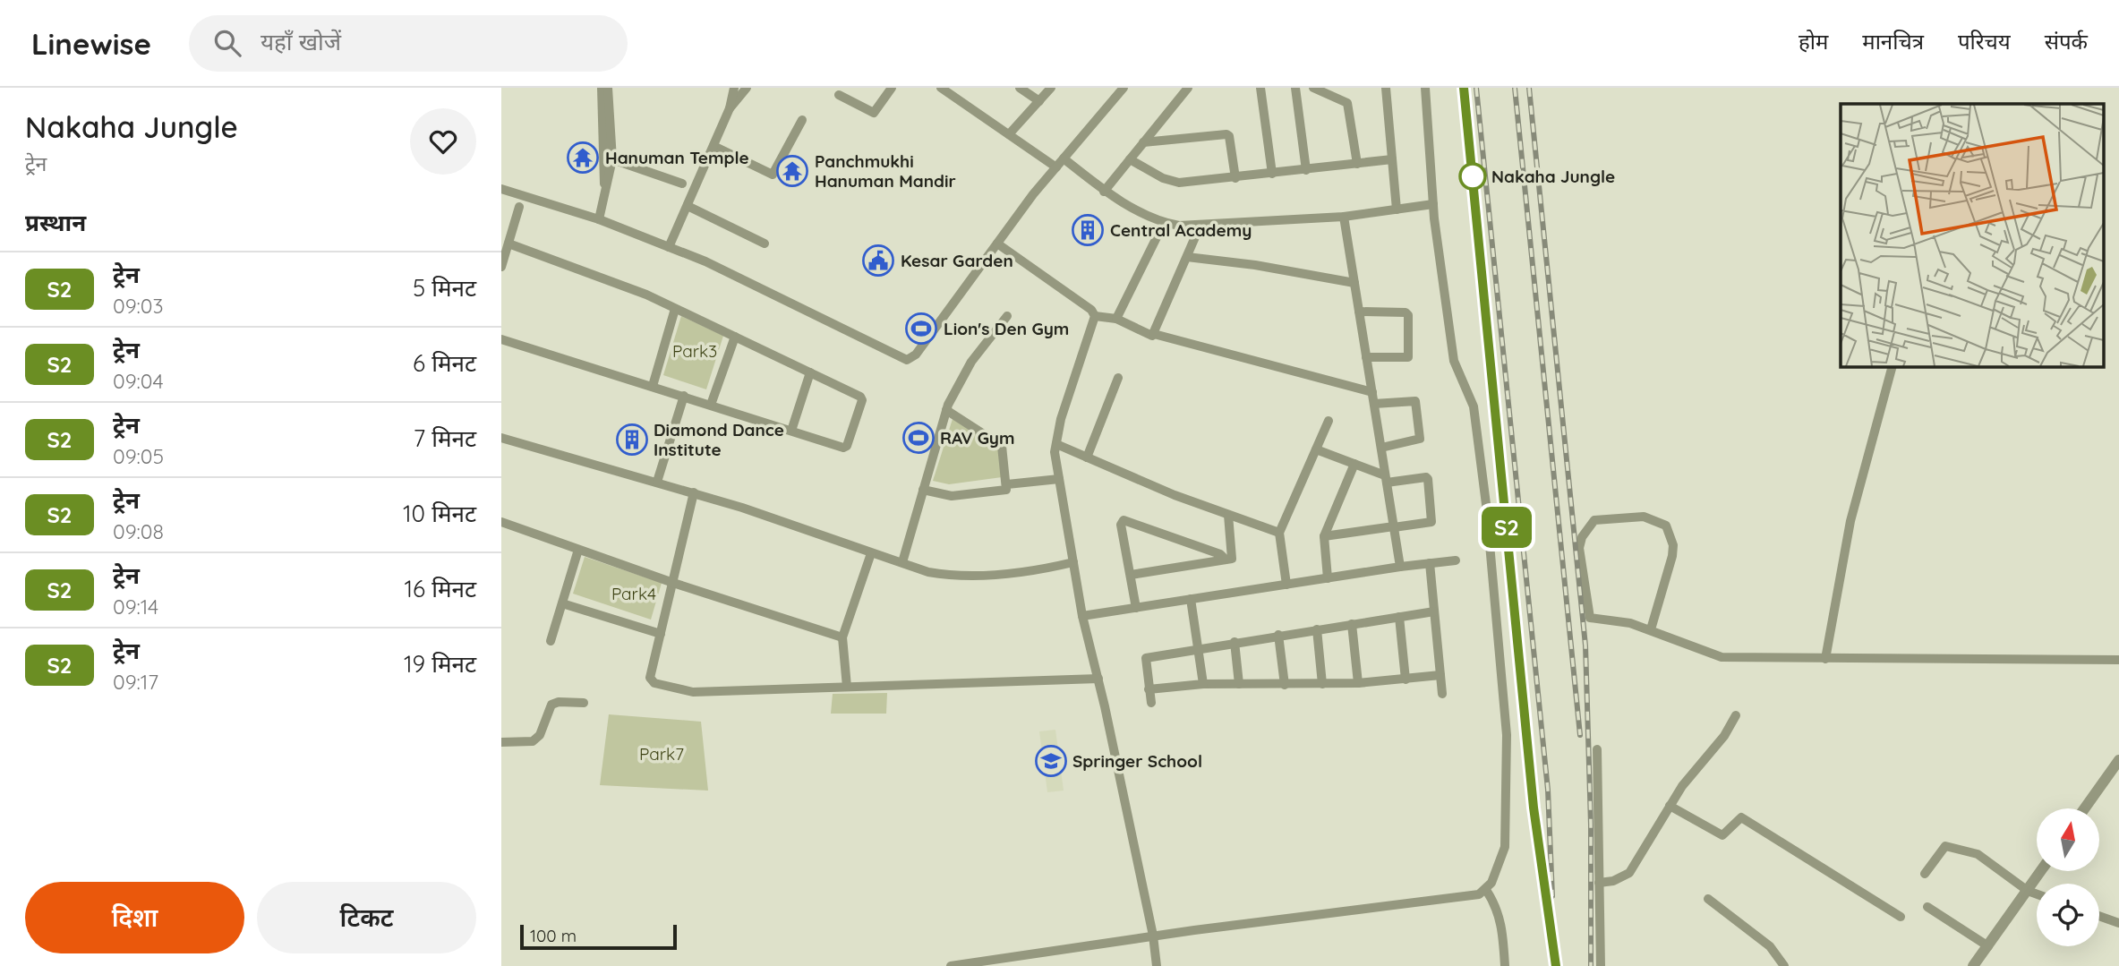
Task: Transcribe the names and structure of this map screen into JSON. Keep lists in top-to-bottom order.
{
  "parks": ["Park3", "Park4", "Park7"],
  "places": {
    "temple": ["Hanuman Temple", "Panchmukhi Hanuman Mandir"],
    "other": ["Nakaha Jungle"],
    "building": ["Central Academy", "Diamond Dance Institute"],
    "public building": ["Kesar Garden"],
    "sports": ["Lion's Den Gym", "RAV Gym"],
    "school or university": ["Springer School"]
  },
  "scale_bar": "100 m",
  "north": "top",
  "page": {
    "header": "Linewise",
    "search": "यहाँ खोजें",
    "nav": [
      "होम",
      "मानचित्र",
      "परिचय",
      "संपर्क"
    ],
    "heading": [
      ["Nakaha Jungle", "ट्रेन"],
      "प्रस्थान"
    ],
    "on_map": "S2",
    "list": [
      {
        "mark": "S2",
        "name": "ट्रेन",
        "note": "09:03",
        "value": "5 मिनट"
      },
      {
        "mark": "S2",
        "name": "ट्रेन",
        "note": "09:04",
        "value": "6 मिनट"
      },
      {
        "mark": "S2",
        "name": "ट्रेन",
        "note": "09:05",
        "value": "7 मिनट"
      },
      {
        "mark": "S2",
        "name": "ट्रेन",
        "note": "09:08",
        "value": "10 मिनट"
      },
      {
        "mark": "S2",
        "name": "ट्रेन",
        "note": "09:14",
        "value": "16 मिनट"
      },
      {
        "mark": "S2",
        "name": "ट्रेन",
        "note": "09:17",
        "value": "19 मिनट"
      }
    ],
    "buttons": ["दिशा", "टिकट"],
    "scale": "100 m"
  }
}
